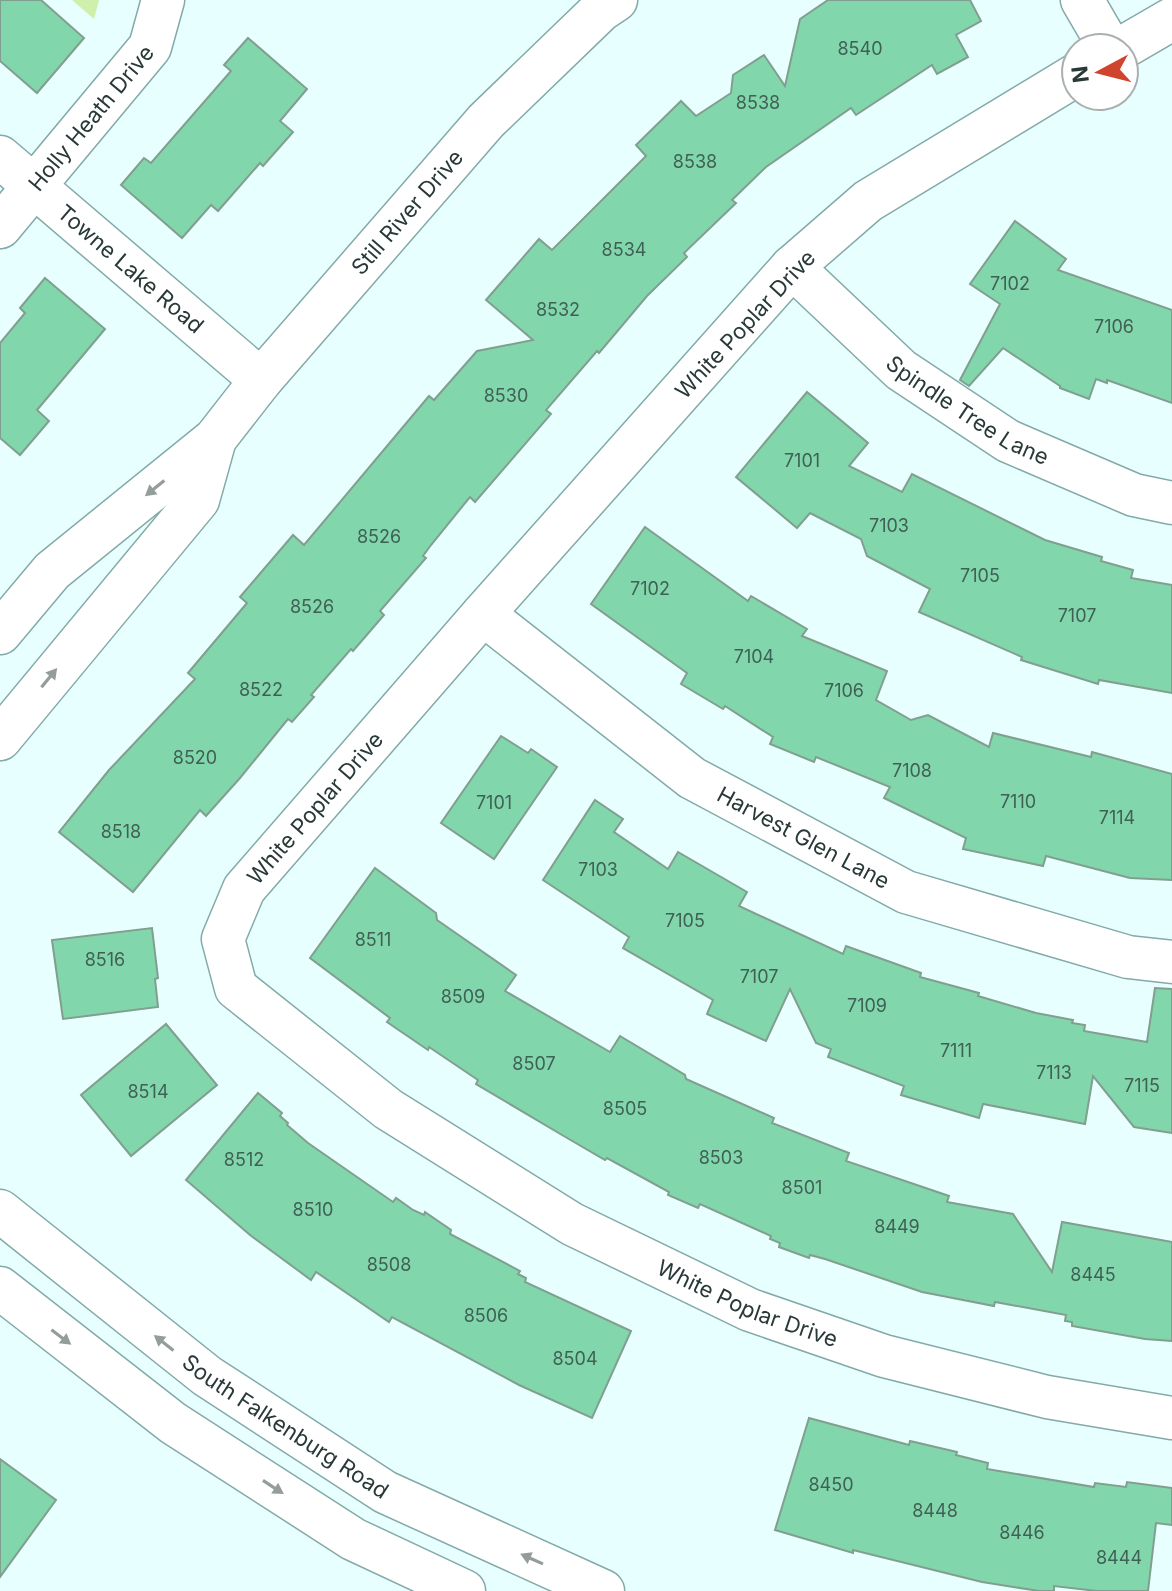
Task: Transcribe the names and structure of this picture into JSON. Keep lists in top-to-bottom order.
{
  "streets": {
    "street": [
      "Holly Heath Drive",
      "Still River Drive",
      "Towne Lake Road",
      "White Poplar Drive",
      "Spindle Tree Lane",
      "Harvest Glen Lane",
      "South Falkenburg Road"
    ]
  },
  "crossings": [
    ["Holly Heath Drive", "Towne Lake Road"],
    ["Still River Drive", "Towne Lake Road"],
    ["White Poplar Drive", "Spindle Tree Lane"],
    ["White Poplar Drive", "Harvest Glen Lane"]
  ],
  "house_numbers": [
    "8540",
    "8538",
    "8538",
    "8534",
    "7102",
    "8532",
    "7106",
    "8530",
    "7101",
    "7103",
    "8526",
    "7105",
    "7102",
    "8526",
    "7107",
    "7104",
    "8522",
    "7106",
    "8520",
    "7108",
    "7110",
    "7101",
    "7114",
    "8518",
    "7103",
    "7105",
    "8511",
    "8516",
    "7107",
    "8509",
    "7109",
    "7111",
    "8507",
    "7113",
    "7115",
    "8514",
    "8505",
    "8503",
    "8512",
    "8501",
    "8510",
    "8449",
    "8508",
    "8445",
    "8506",
    "8504",
    "8450",
    "8448",
    "8446",
    "8444"
  ],
  "north": "left"
}
